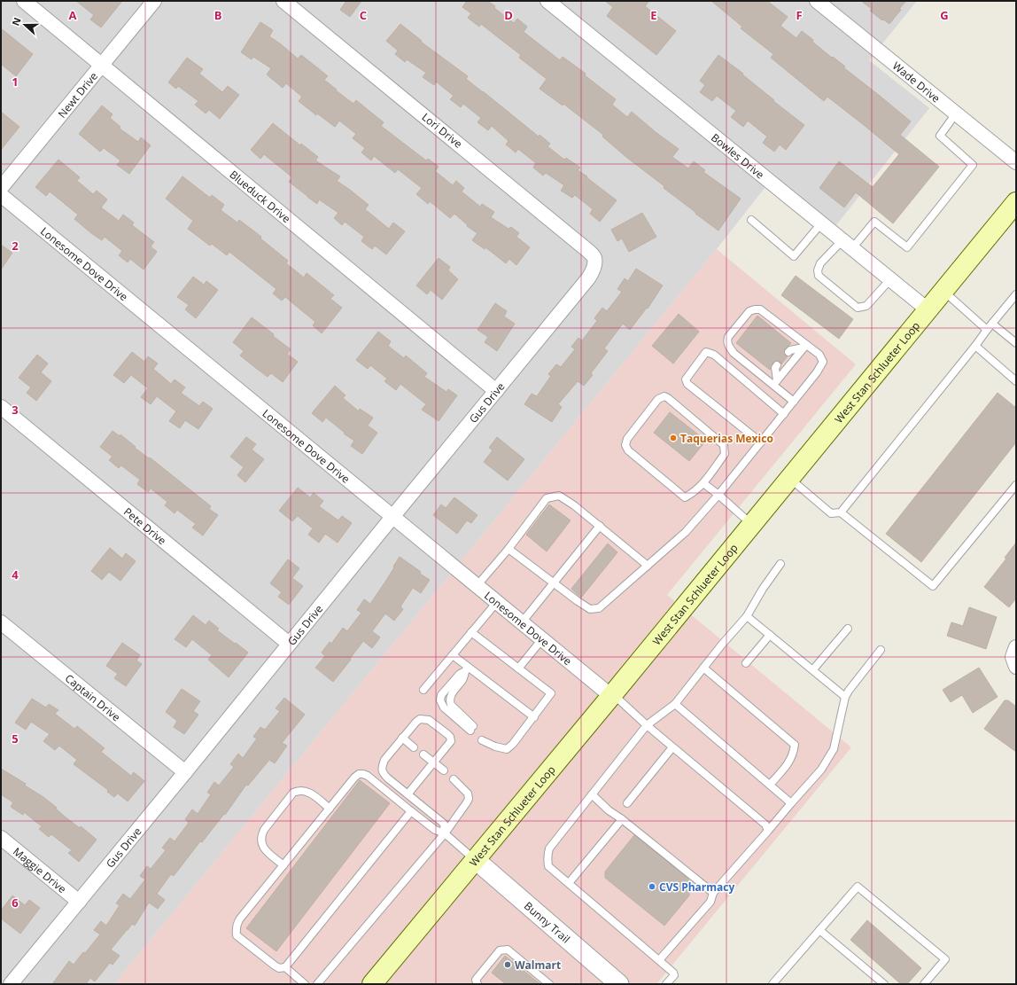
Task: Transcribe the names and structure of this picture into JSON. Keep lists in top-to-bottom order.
{
  "streets": {
    "main road": ["West Stan Schlueter Loop"],
    "street": [
      "Wade Drive",
      "Newt Drive",
      "Lori Drive",
      "Bowles Drive",
      "Blueduck Drive",
      "Lonesome Dove Drive",
      "Gus Drive",
      "Pete Drive",
      "Captain Drive",
      "Maggie Drive",
      "Bunny Trail"
    ]
  },
  "crossings": [
    ["Newt Drive", "Blueduck Drive"],
    ["Lori Drive", "Gus Drive"],
    ["Bowles Drive", "West Stan Schlueter Loop"],
    ["Blueduck Drive", "Gus Drive"],
    ["Lonesome Dove Drive", "West Stan Schlueter Loop"],
    ["Lonesome Dove Drive", "Gus Drive"],
    ["West Stan Schlueter Loop", "Bunny Trail"],
    ["Gus Drive", "Pete Drive"],
    ["Gus Drive", "Captain Drive"],
    ["Gus Drive", "Maggie Drive"]
  ],
  "places": ["Taquerias Mexico", "CVS Pharmacy", "Walmart"],
  "north": "left",
  "grid": {
    "columns": [
      "A",
      "B",
      "C",
      "D",
      "E",
      "F",
      "G"
    ],
    "rows": [
      "1",
      "2",
      "3",
      "4",
      "5",
      "6"
    ]
  }
}
